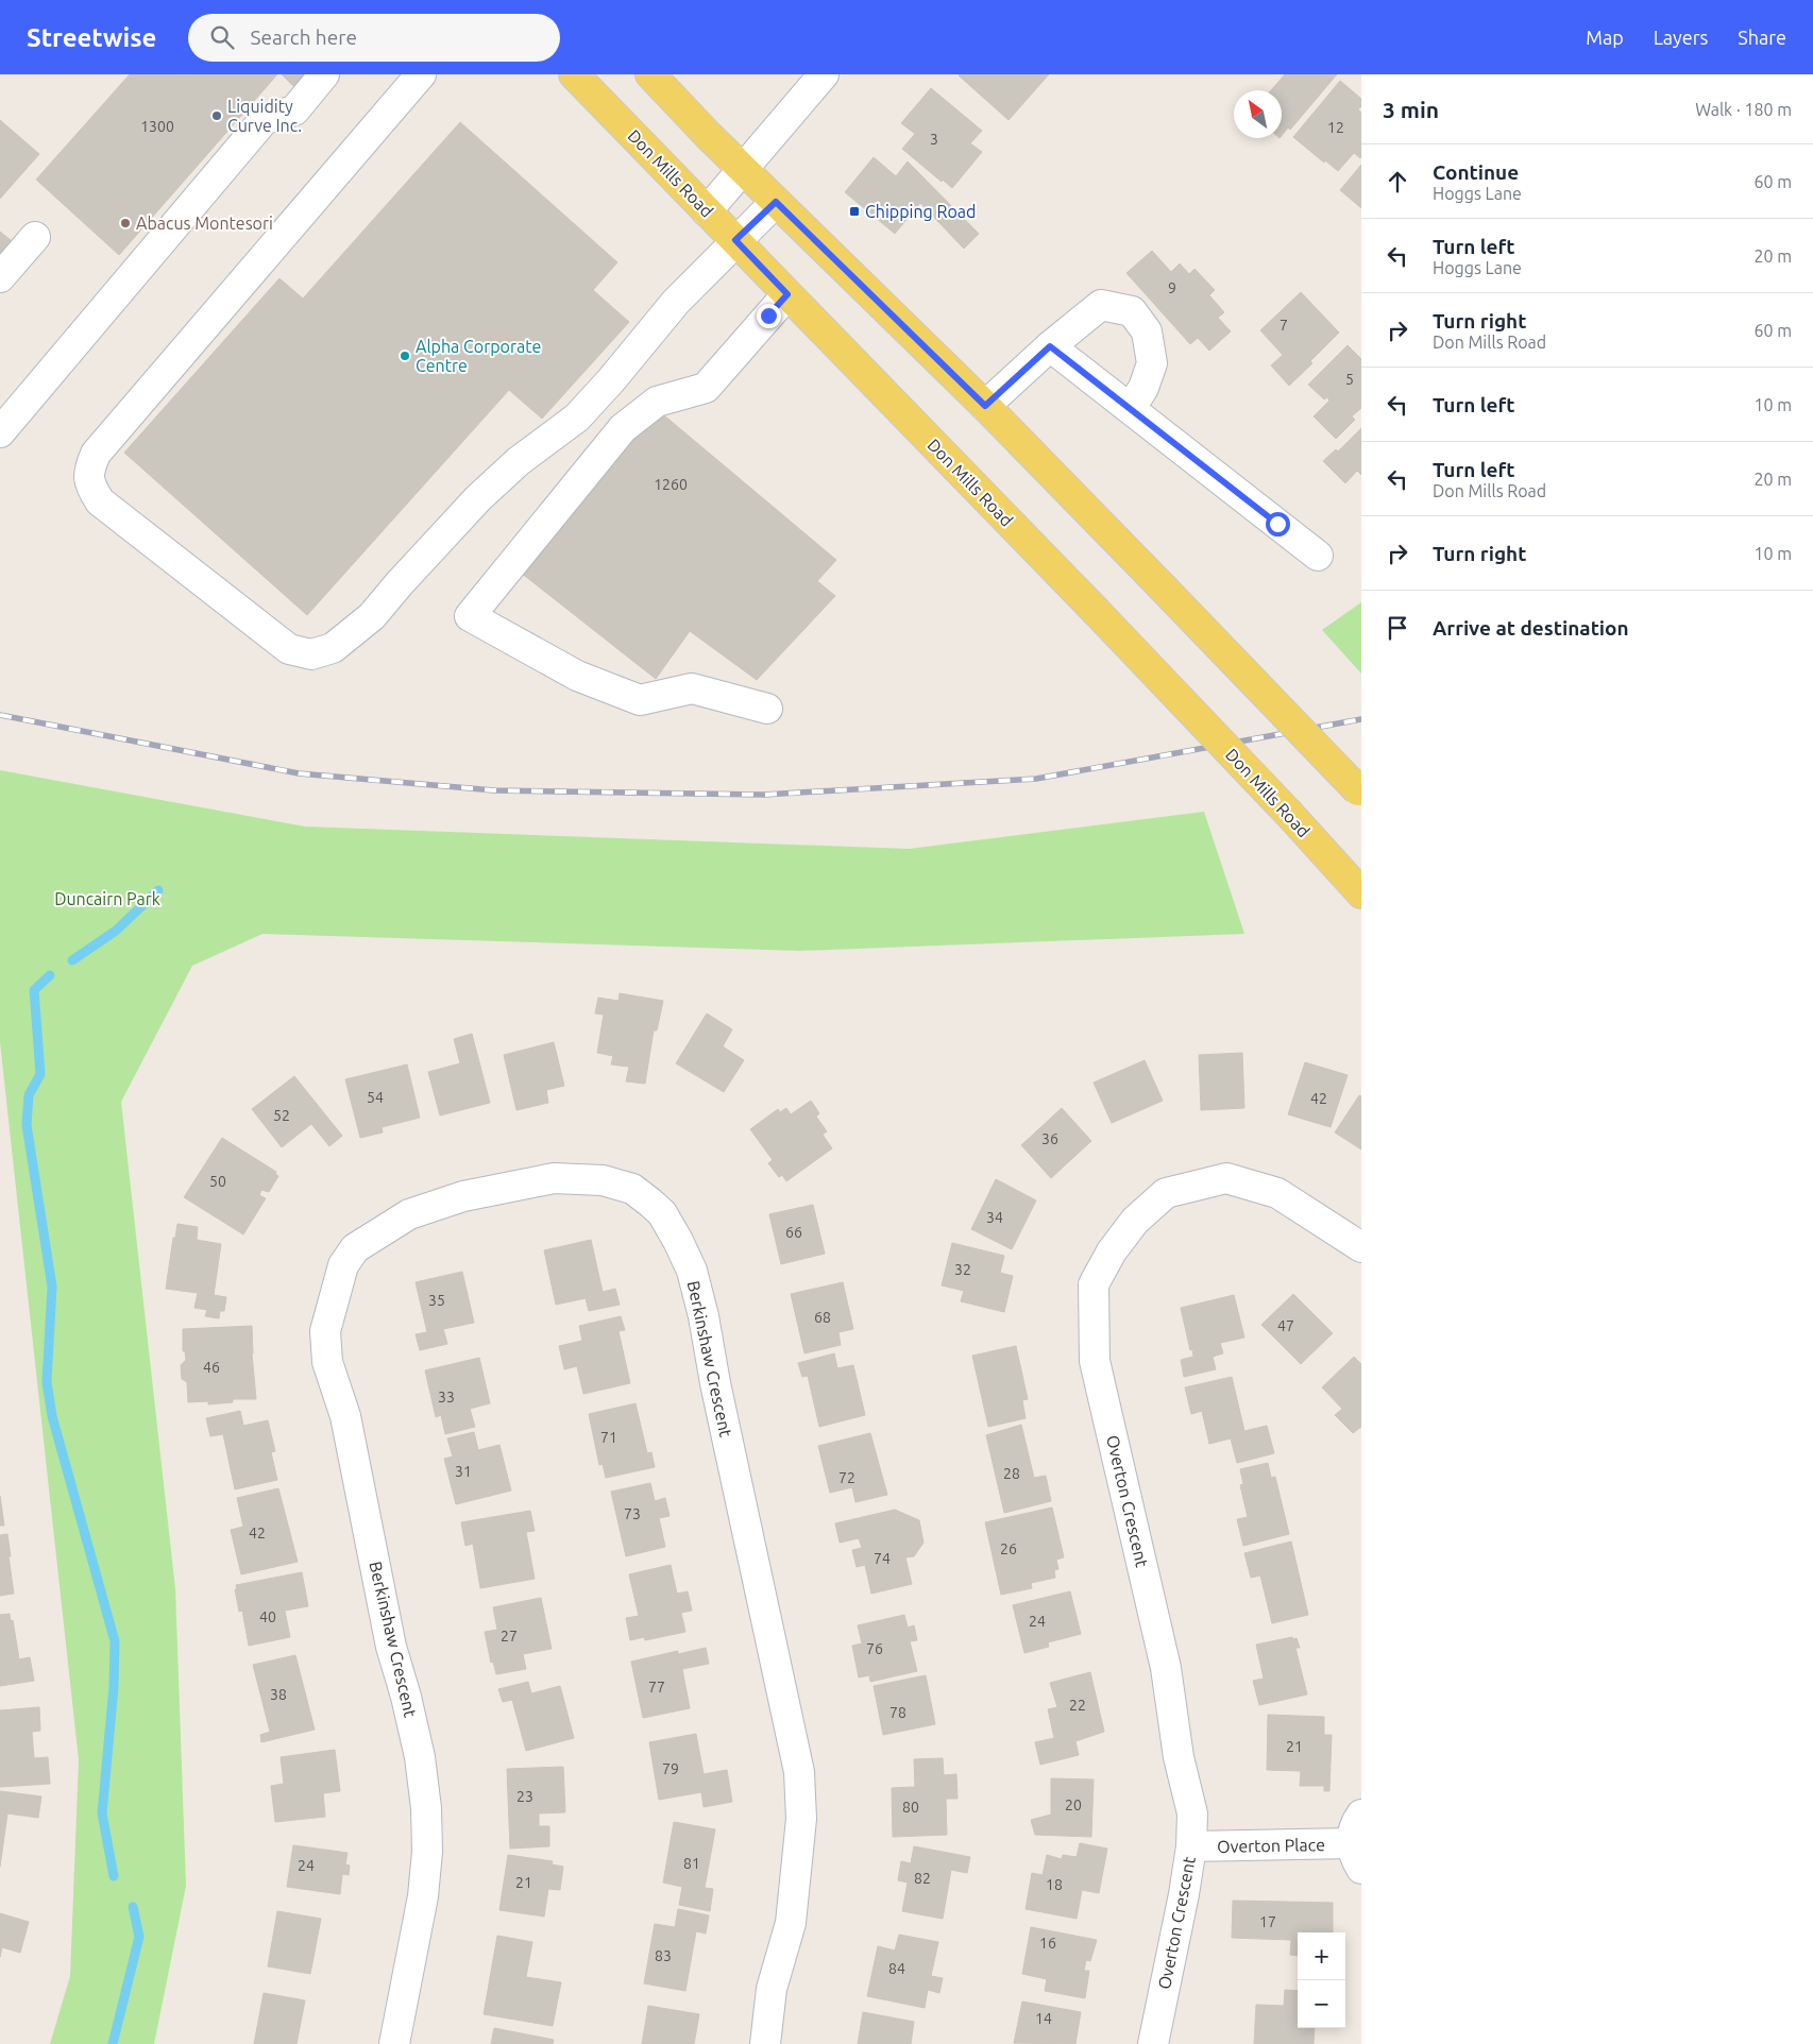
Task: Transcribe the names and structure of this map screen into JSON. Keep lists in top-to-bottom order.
{
  "streets": {
    "main road": ["Don Mills Road"],
    "street": ["Berkinshaw Crescent", "Overton Crescent", "Overton Place"]
  },
  "crossings": [
    ["Overton Crescent", "Overton Place"]
  ],
  "parks": ["Duncairn Park"],
  "places": {
    "other": ["Liquidity Curve Inc.", "Abacus Montesori", "Alpha Corporate Centre"],
    "transit": ["Chipping Road"]
  },
  "house_numbers": [
    "1300",
    "12",
    "3",
    "9",
    "7",
    "5",
    "1260",
    "54",
    "42",
    "52",
    "36",
    "50",
    "34",
    "66",
    "32",
    "35",
    "68",
    "47",
    "46",
    "33",
    "71",
    "31",
    "28",
    "72",
    "73",
    "42",
    "26",
    "74",
    "40",
    "24",
    "27",
    "76",
    "77",
    "38",
    "22",
    "78",
    "21",
    "79",
    "23",
    "20",
    "80",
    "81",
    "24",
    "82",
    "21",
    "18",
    "17",
    "16",
    "83",
    "84",
    "14"
  ],
  "north": "top left",
  "page": {
    "header": "Streetwise",
    "search": "Search here",
    "nav": ["Map", "Layers", "Share"],
    "heading": ["3 min", "Walk · 180 m"],
    "list": [
      ["Continue", "Hoggs Lane", "60 m"],
      ["Turn left", "Hoggs Lane", "20 m"],
      ["Turn right", "Don Mills Road", "60 m"],
      ["Turn left", "10 m"],
      ["Turn left", "Don Mills Road", "20 m"],
      ["Turn right", "10 m"],
      "Arrive at destination"
    ],
    "map_buttons": ["+", "−"]
  }
}
